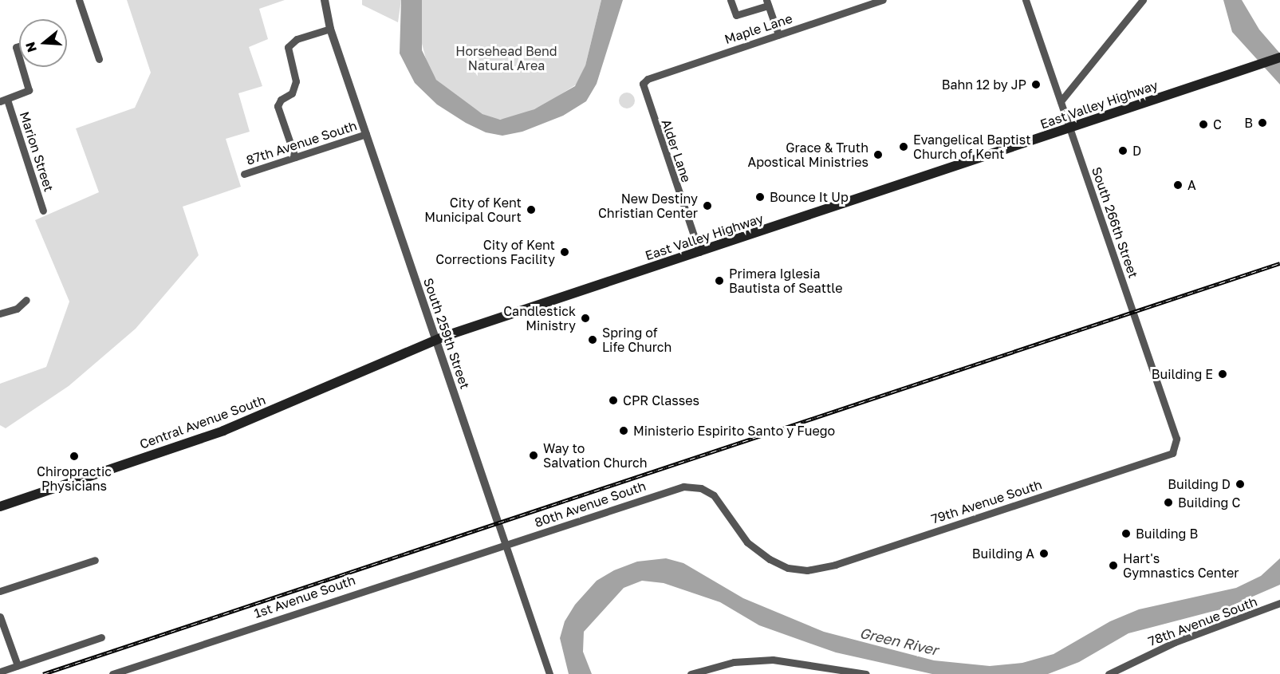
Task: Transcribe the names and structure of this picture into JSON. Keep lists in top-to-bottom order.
{
  "streets": {
    "main road": ["East Valley Highway", "Central Avenue South"],
    "street": [
      "Maple Lane",
      "87th Avenue South",
      "Alder Lane",
      "Marion Street",
      "South 266th Street",
      "South 259th Street",
      "79th Avenue South",
      "80th Avenue South",
      "1st Avenue South",
      "78th Avenue South"
    ]
  },
  "crossings": [
    ["Maple Lane", "Alder Lane"],
    ["East Valley Highway", "Alder Lane"],
    ["East Valley Highway", "South 266th Street"],
    ["East Valley Highway", "South 259th Street"],
    ["East Valley Highway", "Central Avenue South"],
    ["87th Avenue South", "South 259th Street"],
    ["South 266th Street", "79th Avenue South"],
    ["South 259th Street", "Central Avenue South"],
    ["South 259th Street", "80th Avenue South"],
    ["South 259th Street", "1st Avenue South"],
    ["79th Avenue South", "80th Avenue South"],
    ["80th Avenue South", "1st Avenue South"]
  ],
  "water": ["Green River"],
  "parks": ["Horsehead Bend Natural Area"],
  "places": [
    "Bahn 12 by JP",
    "B",
    "C",
    "Evangelical Baptist Church of Kent",
    "D",
    "Grace & Truth Apostical Ministries",
    "A",
    "Bounce It Up",
    "New Destiny Christian Center",
    "City of Kent Municipal Court",
    "City of Kent Corrections Facility",
    "Primera Iglesia Bautista of Seattle",
    "Candlestick Ministry",
    "Spring of Life Church",
    "Building E",
    "CPR Classes",
    "Ministerio Espirito Santo y Fuego",
    "Way to Salvation Church",
    "Chiropractic Physicians",
    "Building D",
    "Building C",
    "Building B",
    "Building A",
    "Hart's Gymnastics Center"
  ],
  "north": "left"
}
